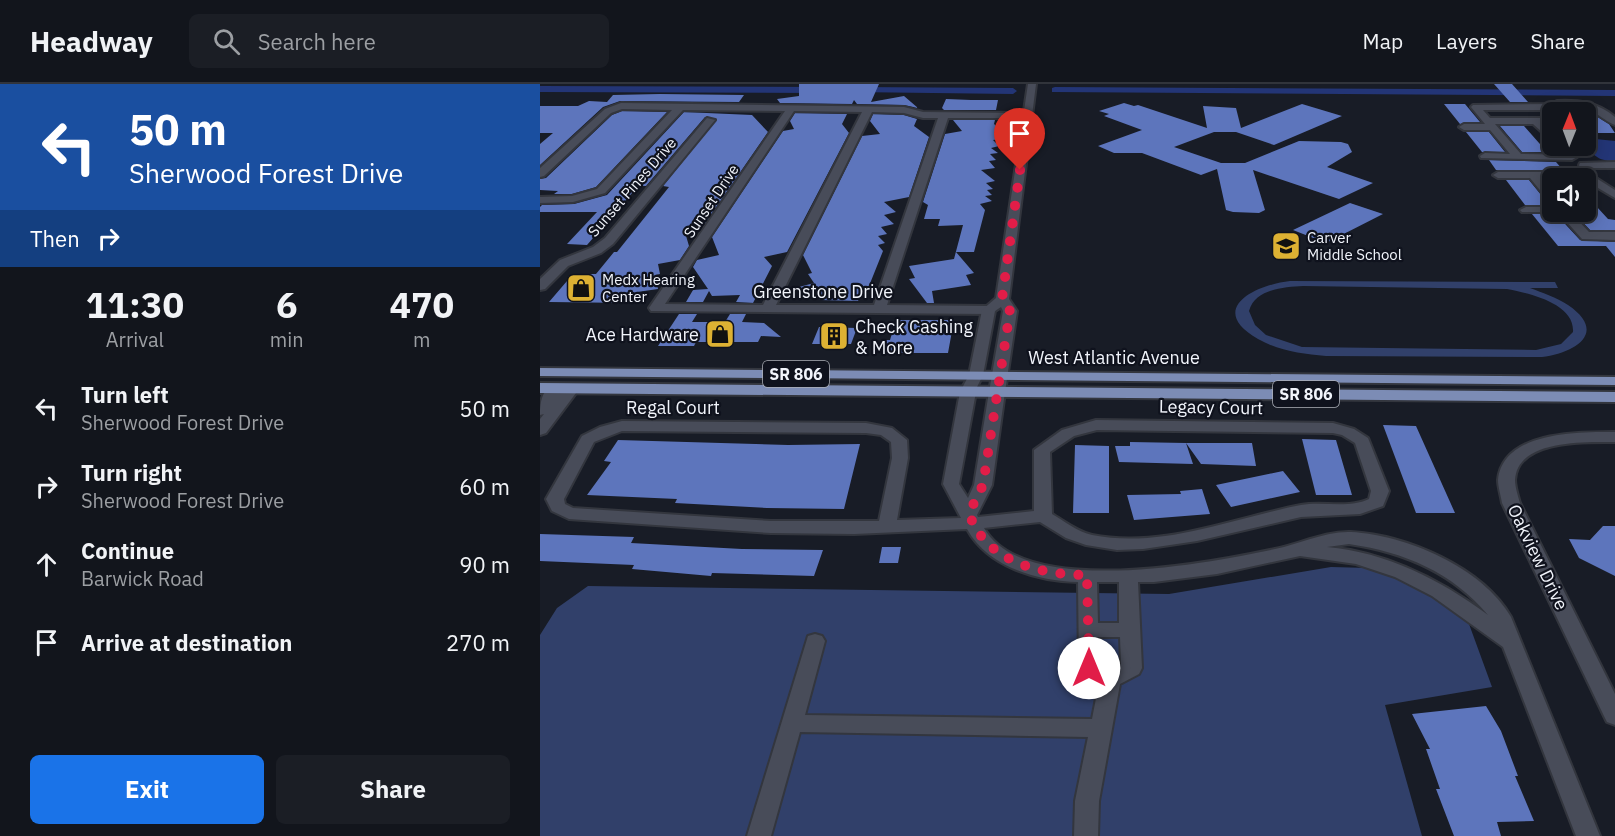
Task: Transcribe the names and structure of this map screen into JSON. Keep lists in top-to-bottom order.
{
  "streets": {
    "main road": ["West Atlantic Avenue", "SR 806"],
    "street": [
      "Sunset Pines Drive",
      "Sunset Drive",
      "Greenstone Drive",
      "Regal Court",
      "Legacy Court",
      "Oakview Drive"
    ]
  },
  "crossings": [
    ["Sunset Drive", "Greenstone Drive"]
  ],
  "places": {
    "school or university": ["Carver Middle School"],
    "shop": ["Medx Hearing Center", "Ace Hardware"],
    "building": ["Check Cashing & More"]
  },
  "north": "top",
  "page": {
    "header": "Headway",
    "search": "Search here",
    "nav": ["Map", "Layers", "Share"],
    "turn": ["50 m", "Sherwood Forest Drive"],
    "then": "Then",
    "eta": [
      "11:30",
      "Arrival",
      "6",
      "min",
      "470",
      "m"
    ],
    "list": [
      {
        "name": "Turn left",
        "note": "Sherwood Forest Drive",
        "value": "50 m"
      },
      {
        "name": "Turn right",
        "note": "Sherwood Forest Drive",
        "value": "60 m"
      },
      {
        "name": "Continue",
        "note": "Barwick Road",
        "value": "90 m"
      },
      {
        "name": "Arrive at destination",
        "value": "270 m"
      }
    ],
    "buttons": ["Exit", "Share"]
  }
}
